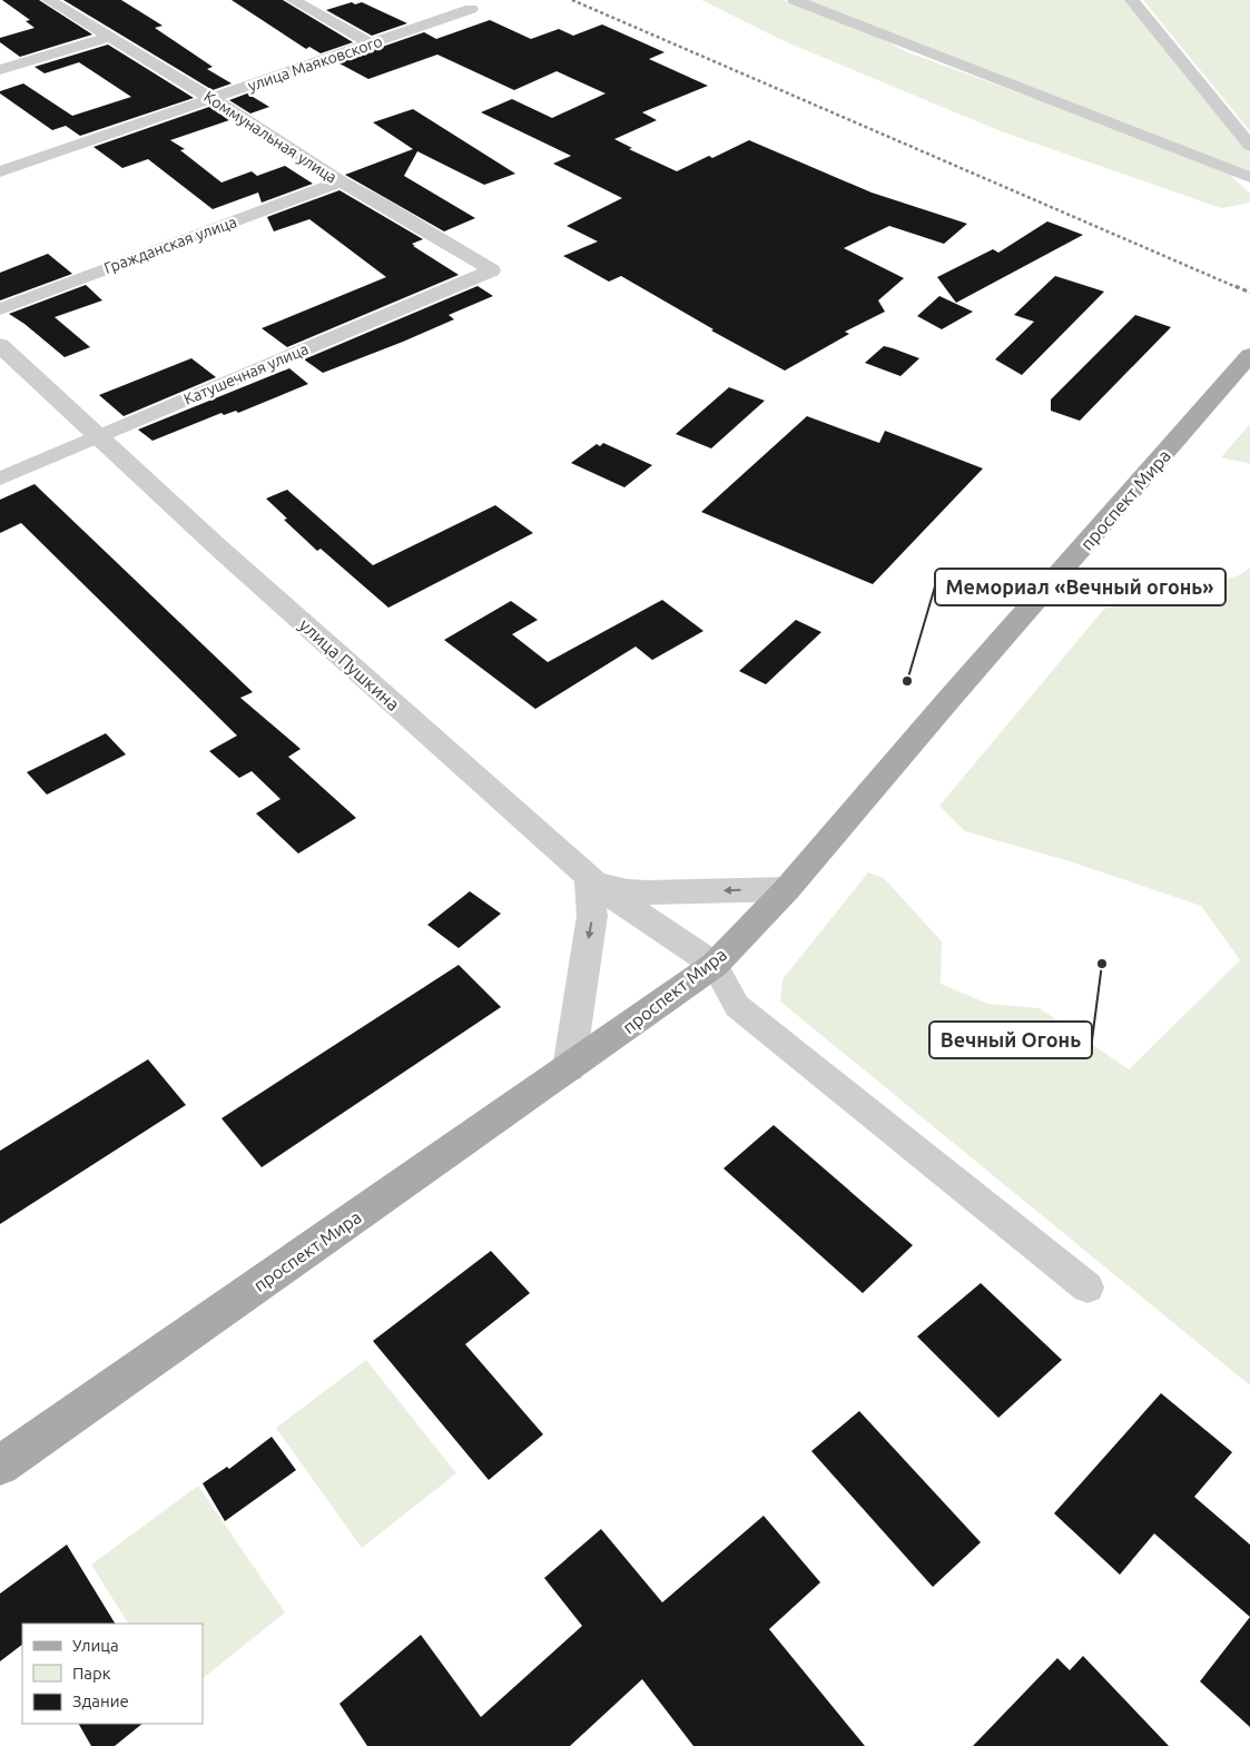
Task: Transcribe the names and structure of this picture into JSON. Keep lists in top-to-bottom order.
{
  "streets": {
    "main road": ["проспект Мира"],
    "street": [
      "улица Маяковского",
      "Коммунальная улица",
      "Гражданская улица",
      "Катушечная улица",
      "улица Пушкина"
    ]
  },
  "crossings": [
    ["улица Маяковского", "Коммунальная улица"],
    ["Коммунальная улица", "Гражданская улица"],
    ["Коммунальная улица", "Катушечная улица"],
    ["Катушечная улица", "улица Пушкина"],
    ["проспект Мира", "улица Пушкина"]
  ],
  "places": ["Мемориал «Вечный огонь»", "Вечный Огонь"],
  "legend": ["Улица", "Парк", "Здание"]
}
